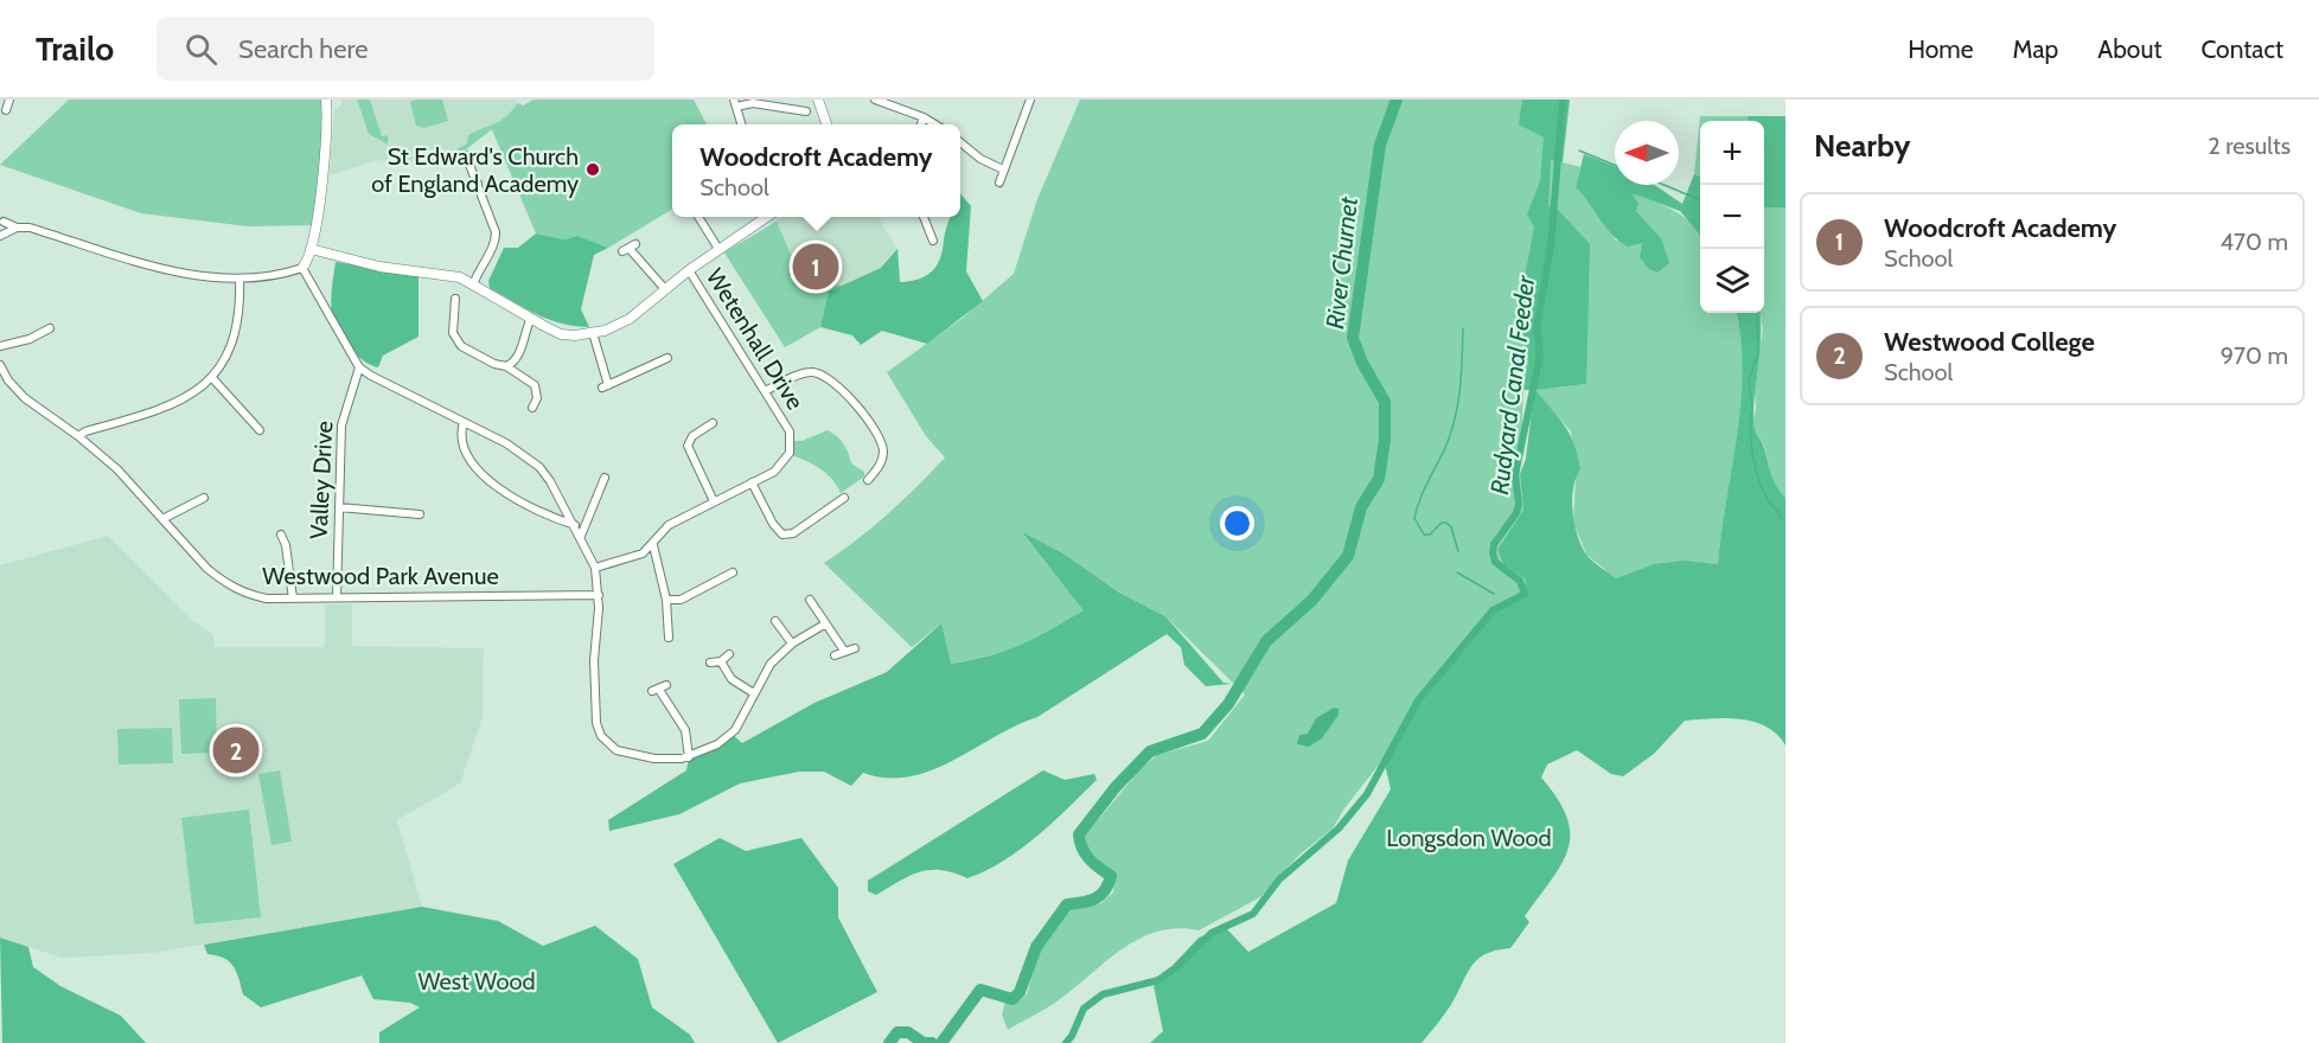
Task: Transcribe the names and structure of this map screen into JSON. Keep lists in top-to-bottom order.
{
  "streets": {
    "street": ["Wetenhall Drive", "Valley Drive", "Westwood Park Avenue"]
  },
  "crossings": [
    ["Valley Drive", "Westwood Park Avenue"]
  ],
  "water": ["River Churnet", "Rudyard Canal Feeder"],
  "parks": ["Longsdon Wood", "West Wood"],
  "places": ["St Edward's Church of England Academy"],
  "north": "left",
  "page": {
    "header": "Trailo",
    "search": "Search here",
    "nav": [
      "Home",
      "Map",
      "About",
      "Contact"
    ],
    "heading": ["Nearby", "2 results"],
    "map_buttons": ["+", "−"],
    "popup": ["Woodcroft Academy", "School"],
    "list": [
      {
        "mark": "1",
        "name": "Woodcroft Academy",
        "note": "School",
        "value": "470 m"
      },
      {
        "mark": "2",
        "name": "Westwood College",
        "note": "School",
        "value": "970 m"
      }
    ],
    "pins": ["1", "2"]
  }
}
